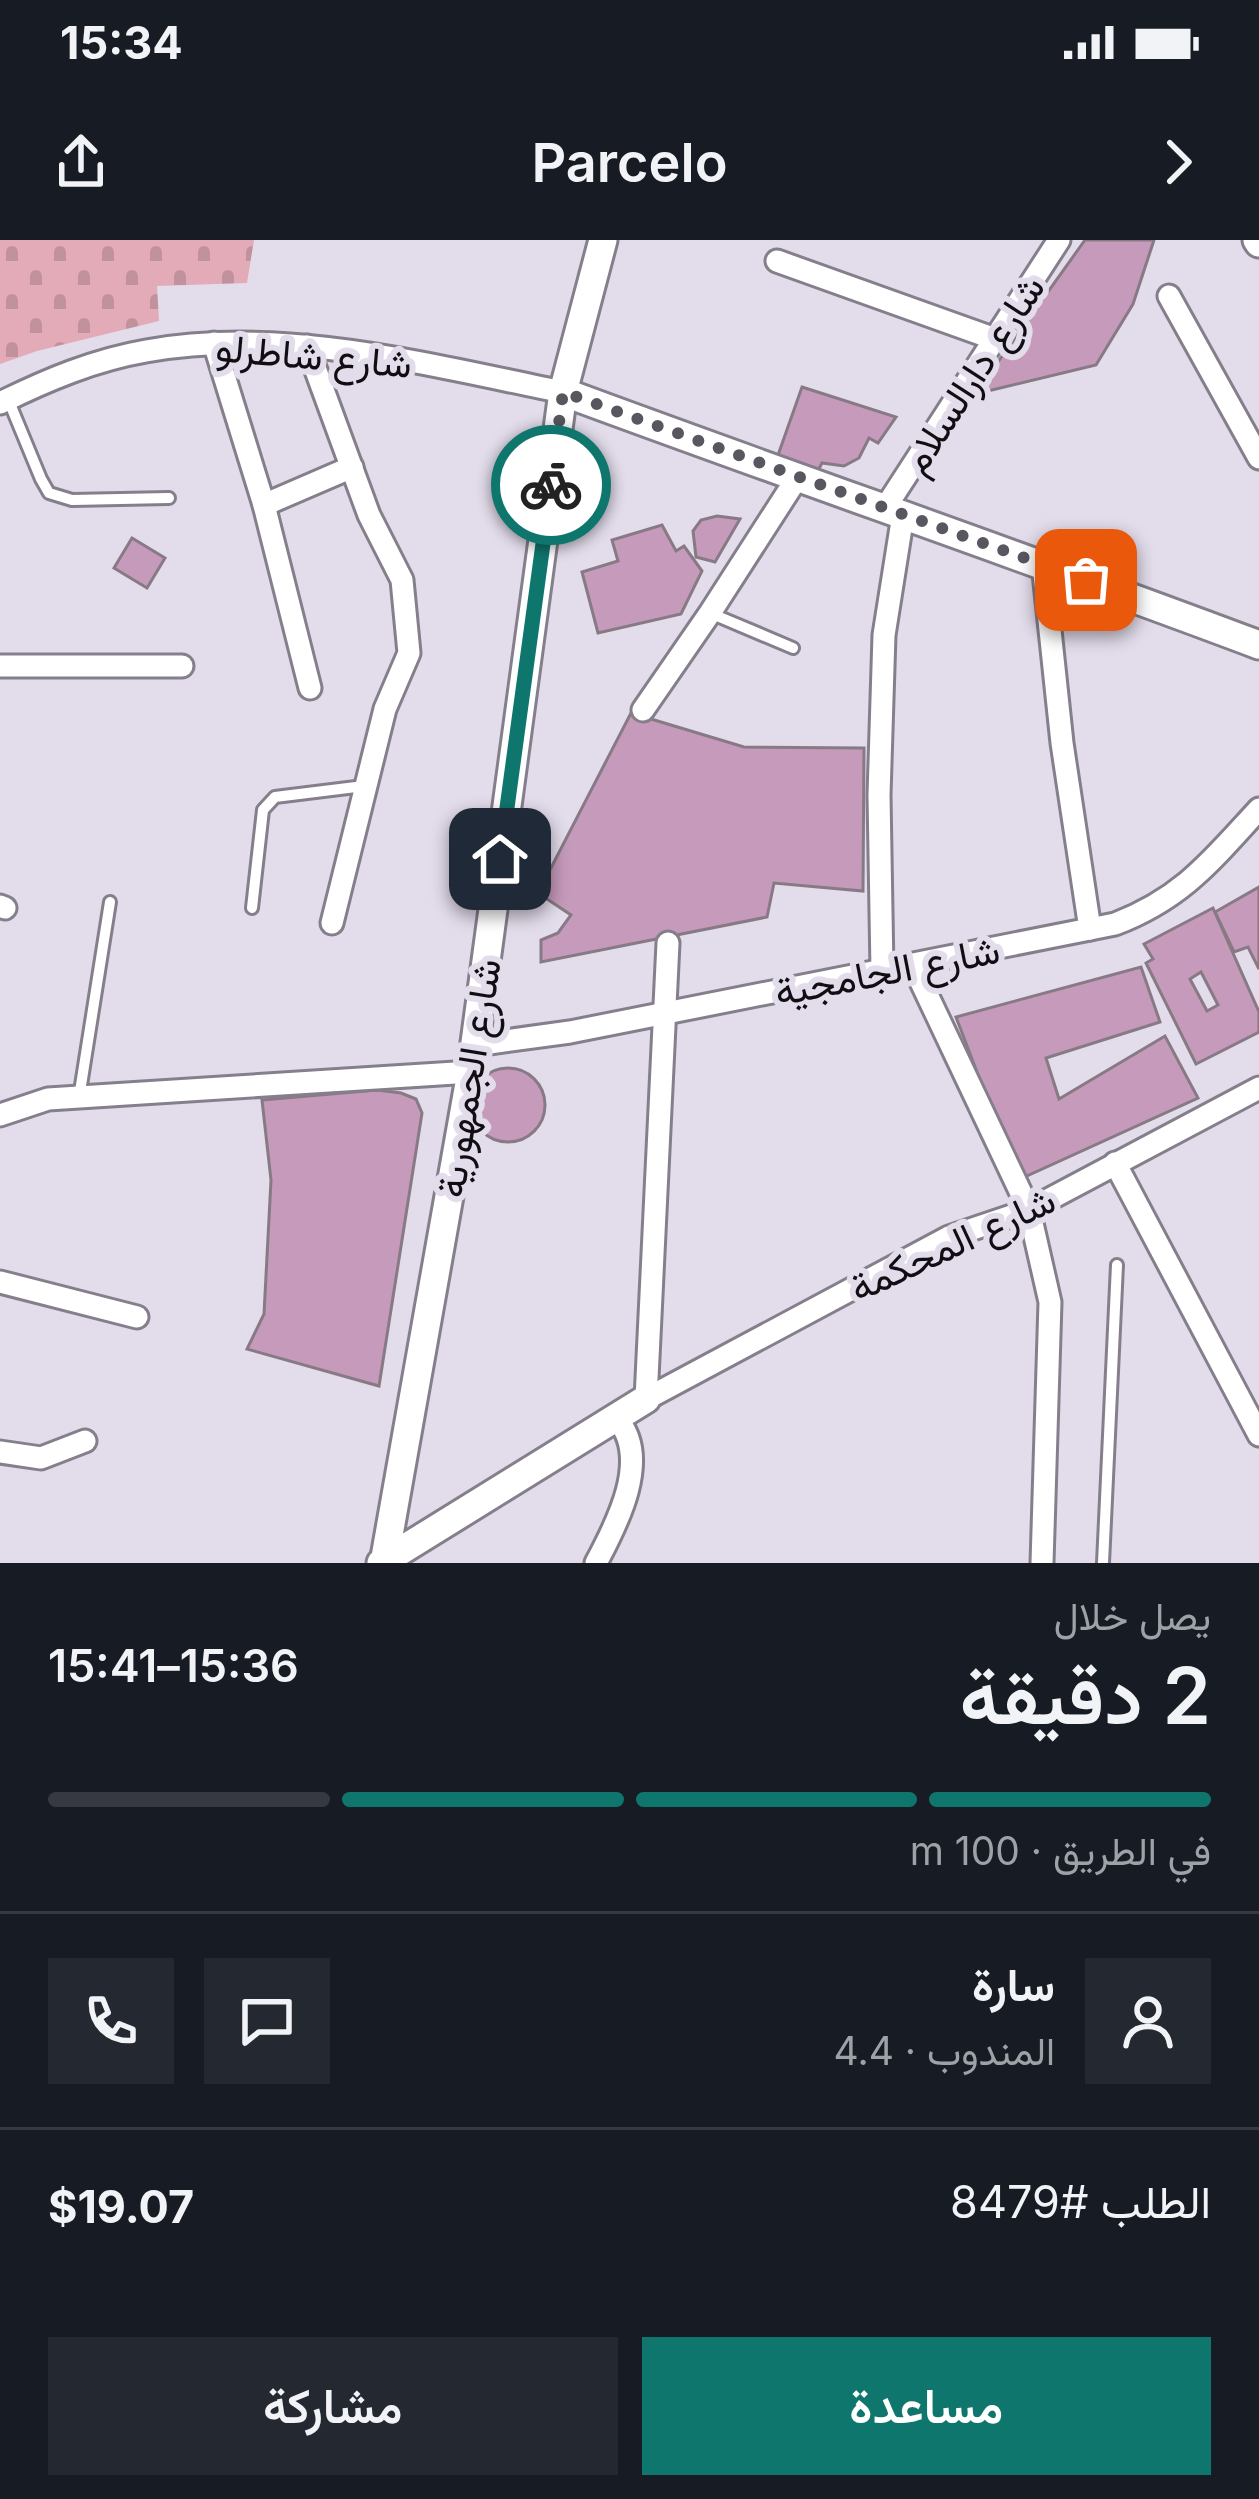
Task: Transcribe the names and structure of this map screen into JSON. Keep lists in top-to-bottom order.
{
  "streets": {
    "street": [
      "شارع شاطرلو",
      "شارع دارالسلام",
      "شارع الجامجية",
      "شارع الجمهورية",
      "شارع المحكمة"
    ]
  },
  "crossings": [
    ["شارع شاطرلو", "شارع الجمهورية"],
    ["شارع الجامجية", "شارع الجمهورية"]
  ],
  "page": {
    "status": "15:34",
    "header": "Parcelo",
    "heading": ["2 دقيقة", "يصل خلال", "15:36–15:41"],
    "panel": [
      "سارة",
      "المندوب · 4.4",
      "الطلب #8479",
      "$19.07"
    ],
    "bar": "في الطريق · 100 m",
    "buttons": ["مساعدة", "مشاركة"]
  }
}
